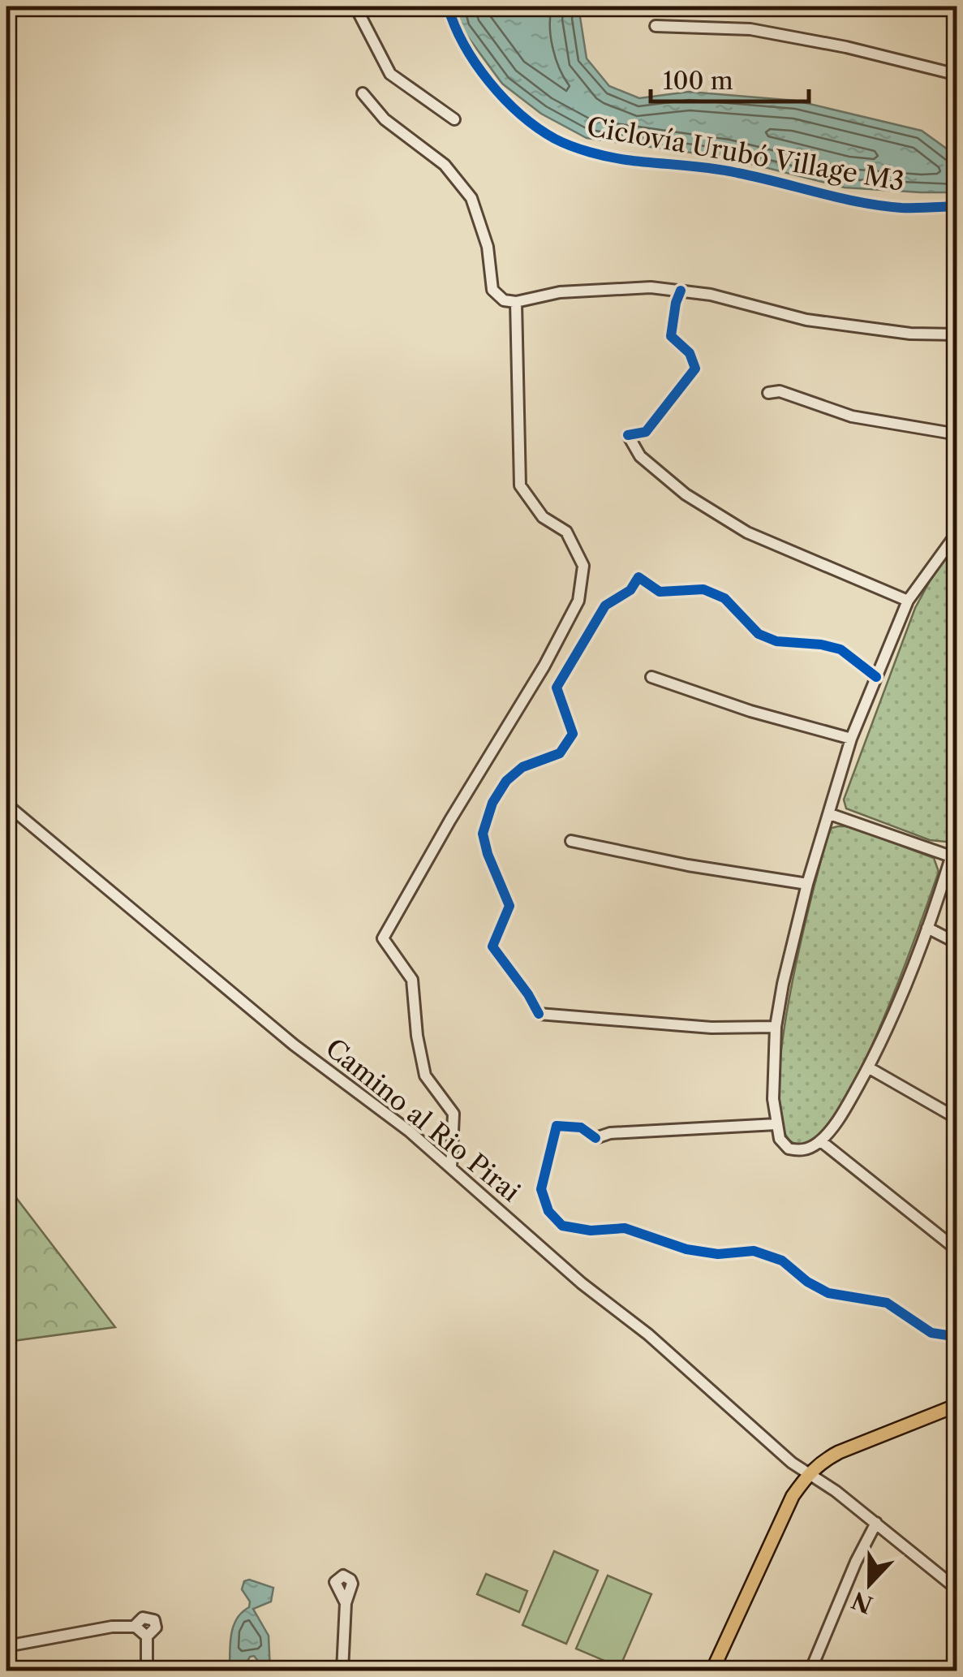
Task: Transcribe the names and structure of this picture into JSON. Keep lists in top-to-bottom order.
{
  "streets": {
    "street": ["Camino al Rio Pirai"],
    "cycle path": ["Ciclovía Urubó Village M3"]
  },
  "scale_bar": "100 m",
  "north": "bottom"
}
